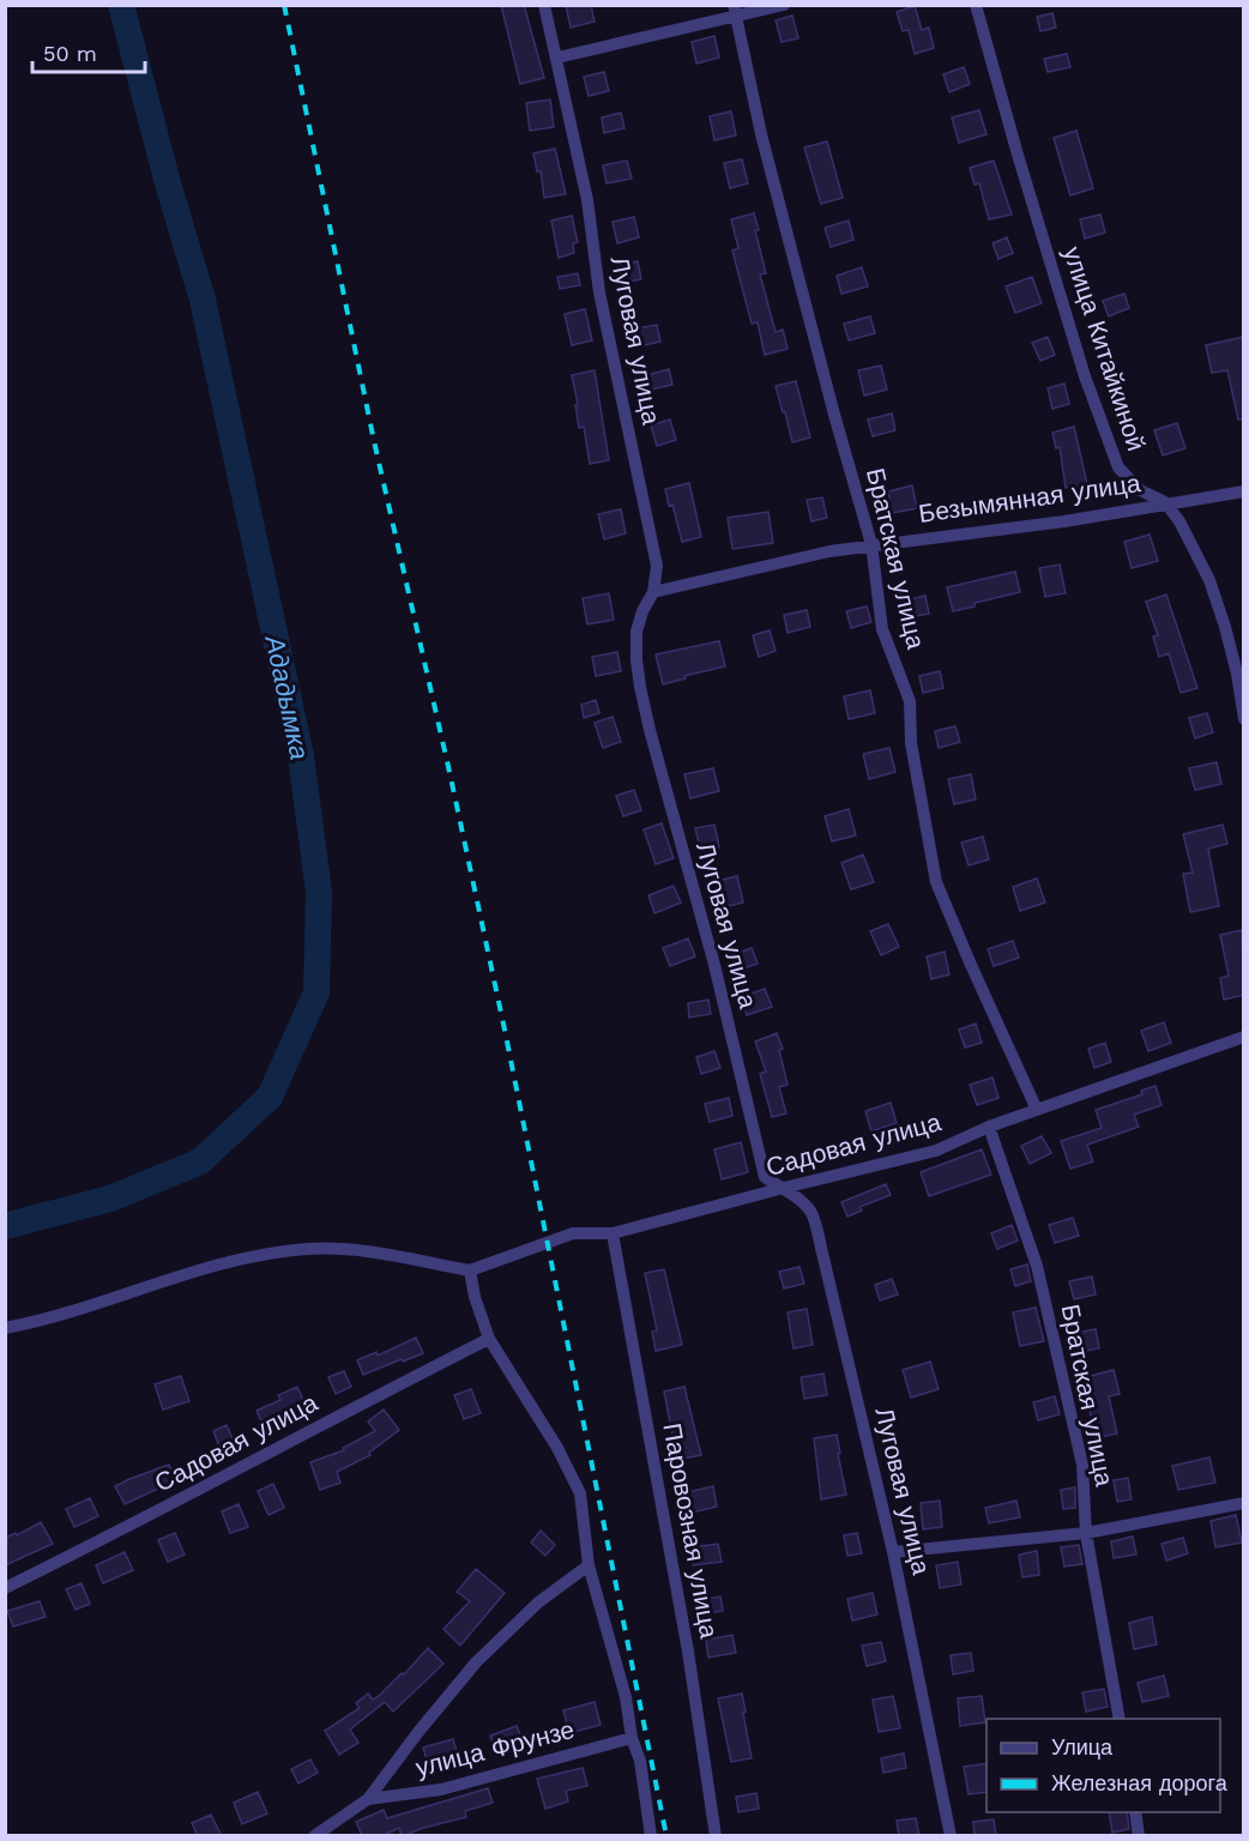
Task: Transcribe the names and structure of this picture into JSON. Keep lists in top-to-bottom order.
{
  "streets": {
    "street": [
      "Луговая улица",
      "улица Китайкиной",
      "Безымянная улица",
      "Братская улица",
      "Садовая улица",
      "Паровозная улица",
      "улица Фрунзе"
    ]
  },
  "crossings": [
    ["Луговая улица", "Безымянная улица"],
    ["Луговая улица", "Садовая улица"],
    ["улица Китайкиной", "Безымянная улица"],
    ["Безымянная улица", "Братская улица"],
    ["Братская улица", "Садовая улица"],
    ["Садовая улица", "Паровозная улица"]
  ],
  "water": ["Ададымка"],
  "legend": ["Улица", "Железная дорога"],
  "scale_bar": "50 m"
}
